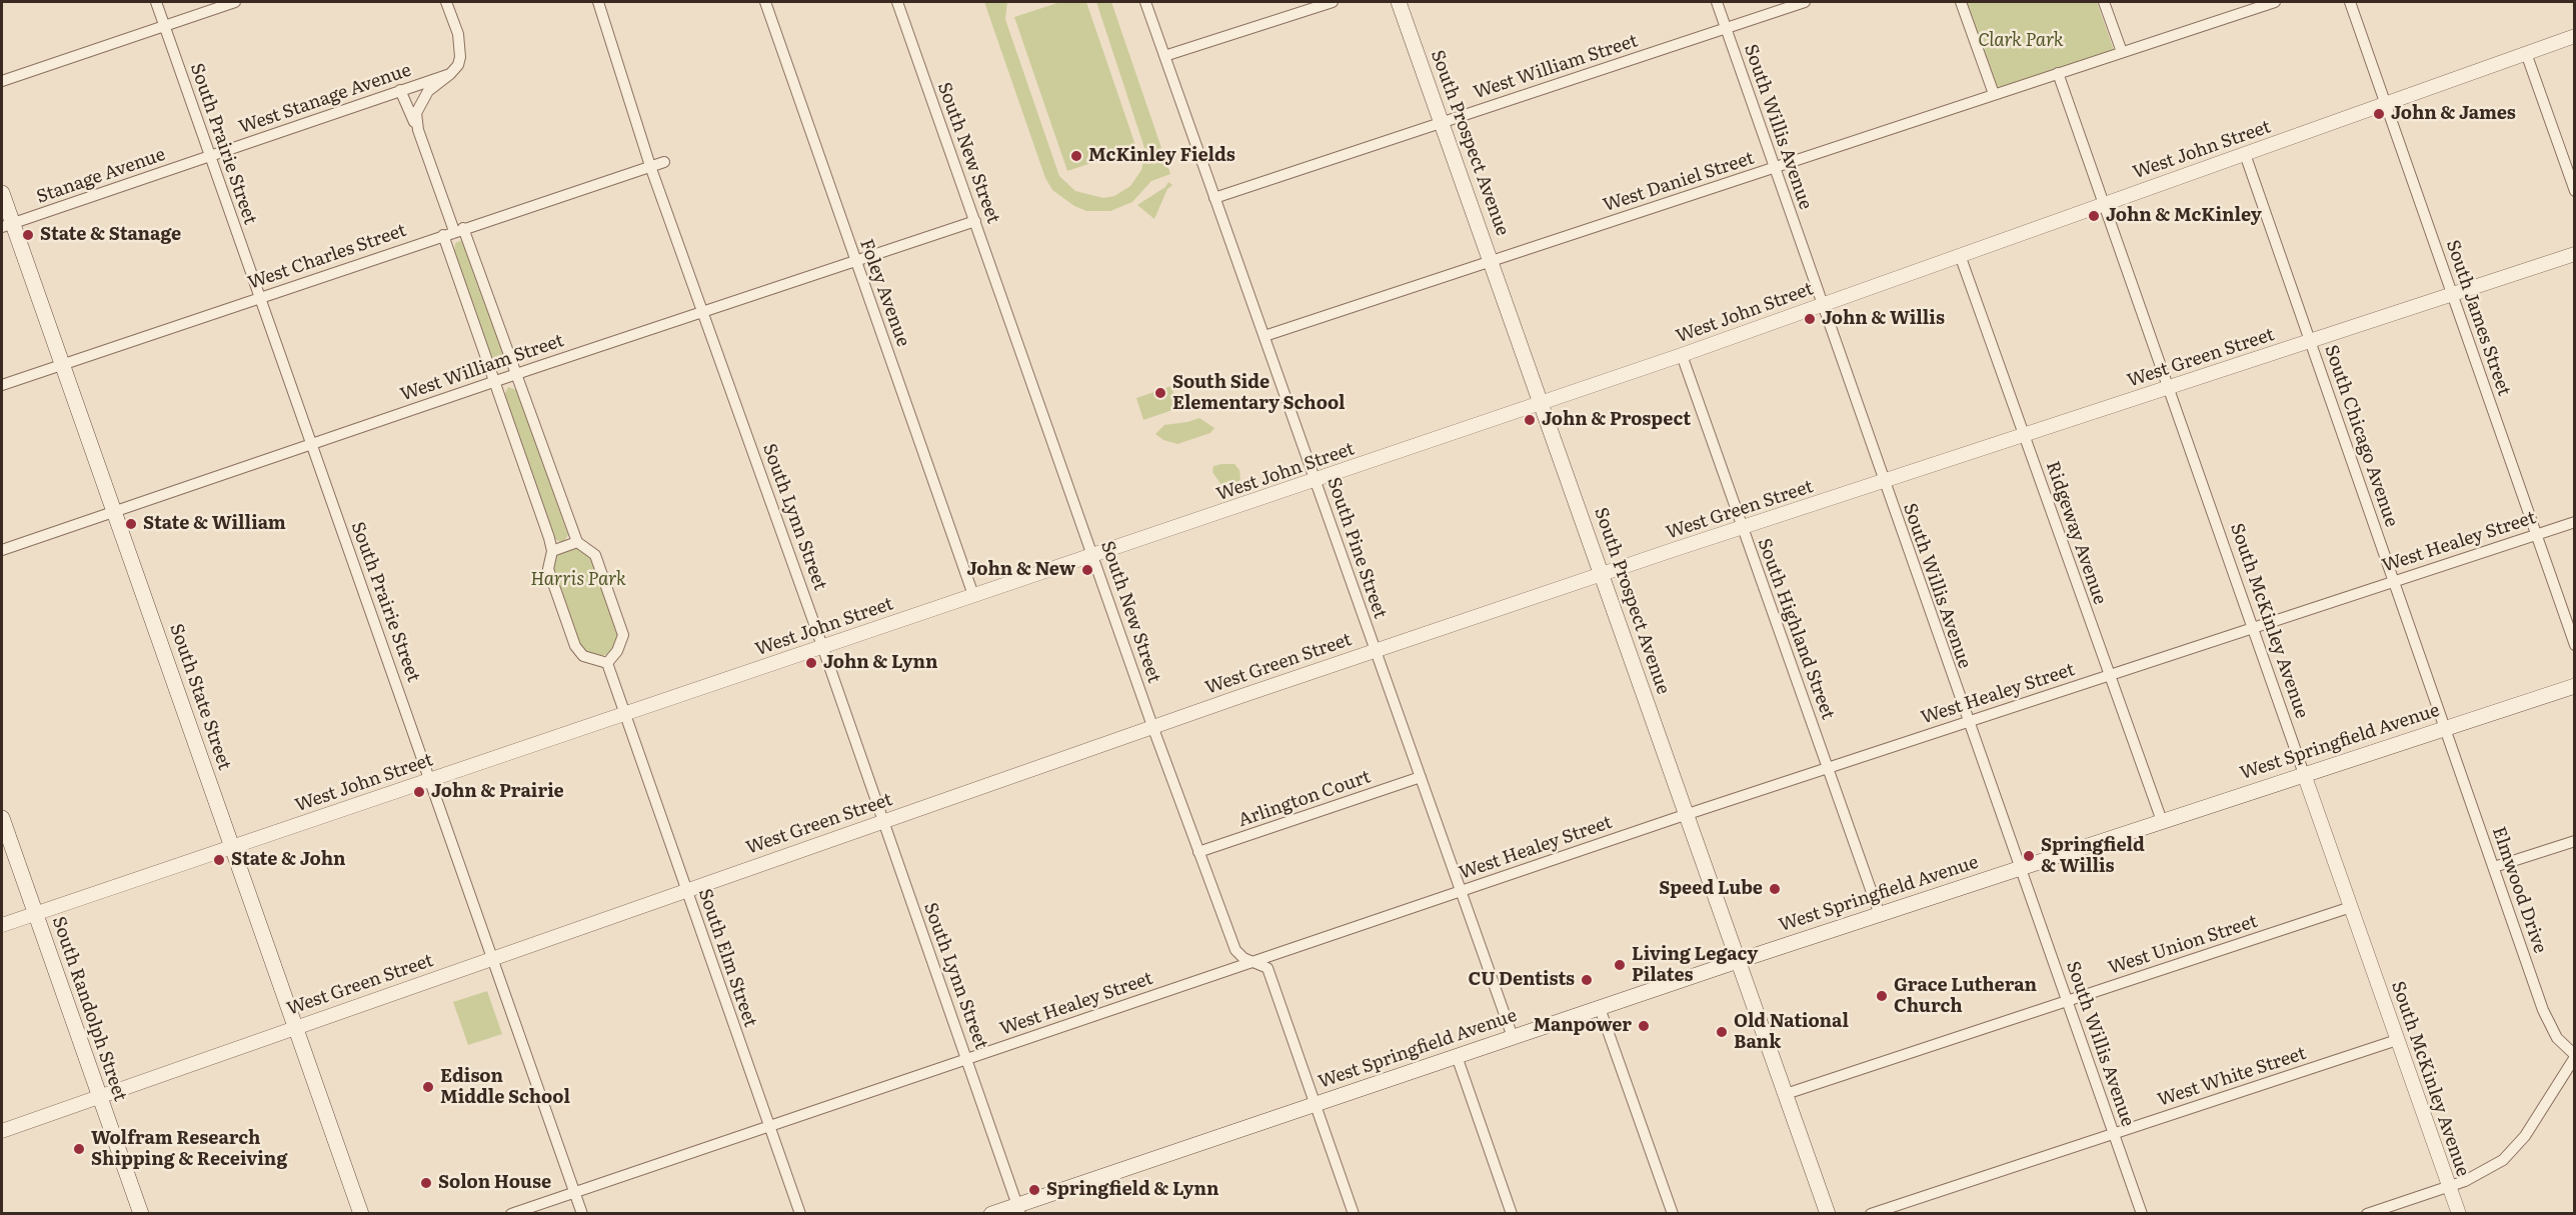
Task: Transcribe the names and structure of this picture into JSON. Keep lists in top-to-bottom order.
{
  "streets": {
    "main road": [
      "South Prospect Avenue",
      "South State Street",
      "West Springfield Avenue",
      "South Randolph Street"
    ],
    "street": [
      "West William Street",
      "West Stanage Avenue",
      "South Willis Avenue",
      "South Prairie Street",
      "West John Street",
      "South New Street",
      "Stanage Avenue",
      "West Daniel Street",
      "West Charles Street",
      "Foley Avenue",
      "South James Street",
      "West Green Street",
      "South Chicago Avenue",
      "South Lynn Street",
      "Ridgeway Avenue",
      "West Healey Street",
      "South Pine Street",
      "South McKinley Avenue",
      "South Highland Street",
      "Arlington Court",
      "Elmwood Drive",
      "West Union Street",
      "South Elm Street",
      "West White Street"
    ]
  },
  "crossings": [
    ["West William Street", "South Willis Avenue"],
    ["West William Street", "South Prospect Avenue"],
    ["West William Street", "South Prairie Street"],
    ["West William Street", "South New Street"],
    ["West William Street", "Foley Avenue"],
    ["West William Street", "South Lynn Street"],
    ["West William Street", "South Pine Street"],
    ["West William Street", "South State Street"],
    ["West Stanage Avenue", "South Prairie Street"],
    ["West Stanage Avenue", "Stanage Avenue"],
    ["South Willis Avenue", "West John Street"],
    ["South Willis Avenue", "West Daniel Street"],
    ["South Willis Avenue", "West Green Street"],
    ["South Willis Avenue", "West Healey Street"],
    ["South Willis Avenue", "West Springfield Avenue"],
    ["South Willis Avenue", "West Union Street"],
    ["South Willis Avenue", "West White Street"],
    ["South Prospect Avenue", "West John Street"],
    ["South Prospect Avenue", "West Daniel Street"],
    ["South Prospect Avenue", "West Green Street"],
    ["South Prospect Avenue", "West Healey Street"],
    ["South Prospect Avenue", "West Springfield Avenue"],
    ["South Prospect Avenue", "West Union Street"],
    ["South Prairie Street", "West John Street"],
    ["South Prairie Street", "Stanage Avenue"],
    ["South Prairie Street", "West Charles Street"],
    ["South Prairie Street", "West Green Street"],
    ["South Prairie Street", "West Healey Street"],
    ["West John Street", "South New Street"],
    ["West John Street", "Foley Avenue"],
    ["West John Street", "South James Street"],
    ["West John Street", "South Chicago Avenue"],
    ["West John Street", "South Lynn Street"],
    ["West John Street", "Ridgeway Avenue"],
    ["West John Street", "South Pine Street"],
    ["West John Street", "South McKinley Avenue"],
    ["West John Street", "South Highland Street"],
    ["West John Street", "South State Street"],
    ["West John Street", "South Elm Street"],
    ["West John Street", "South Randolph Street"],
    ["South New Street", "West Green Street"],
    ["South New Street", "West Healey Street"],
    ["South New Street", "West Springfield Avenue"],
    ["South New Street", "Arlington Court"],
    ["Stanage Avenue", "South State Street"],
    ["West Daniel Street", "South Pine Street"],
    ["West Daniel Street", "South McKinley Avenue"],
    ["West Charles Street", "South Lynn Street"],
    ["West Charles Street", "South State Street"],
    ["South James Street", "West Green Street"],
    ["South James Street", "West Healey Street"],
    ["West Green Street", "South Chicago Avenue"],
    ["West Green Street", "South Lynn Street"],
    ["West Green Street", "Ridgeway Avenue"],
    ["West Green Street", "South Pine Street"],
    ["West Green Street", "South McKinley Avenue"],
    ["West Green Street", "South Highland Street"],
    ["West Green Street", "South State Street"],
    ["West Green Street", "South Elm Street"],
    ["West Green Street", "South Randolph Street"],
    ["South Chicago Avenue", "West Healey Street"],
    ["South Chicago Avenue", "West Springfield Avenue"],
    ["South Chicago Avenue", "Elmwood Drive"],
    ["South Lynn Street", "West Healey Street"],
    ["South Lynn Street", "West Springfield Avenue"],
    ["Ridgeway Avenue", "West Healey Street"],
    ["Ridgeway Avenue", "West Springfield Avenue"],
    ["West Healey Street", "South Pine Street"],
    ["West Healey Street", "South McKinley Avenue"],
    ["West Healey Street", "South Highland Street"],
    ["West Healey Street", "South Elm Street"],
    ["South Pine Street", "West Springfield Avenue"],
    ["South Pine Street", "Arlington Court"],
    ["South McKinley Avenue", "West Springfield Avenue"],
    ["South McKinley Avenue", "West Union Street"],
    ["South McKinley Avenue", "West White Street"],
    ["South Highland Street", "West Springfield Avenue"],
    ["West Springfield Avenue", "Elmwood Drive"]
  ],
  "parks": ["Clark Park", "Harris Park"],
  "places": [
    "John & James",
    "McKinley Fields",
    "John & McKinley",
    "State & Stanage",
    "John & Willis",
    "South Side Elementary School",
    "John & Prospect",
    "State & William",
    "John & New",
    "John & Lynn",
    "John & Prairie",
    "Springfield & Willis",
    "State & John",
    "Speed Lube",
    "Living Legacy Pilates",
    "CU Dentists",
    "Grace Lutheran Church",
    "Manpower",
    "Old National Bank",
    "Edison Middle School",
    "Wolfram Research Shipping & Receiving",
    "Solon House",
    "Springfield & Lynn"
  ]
}
